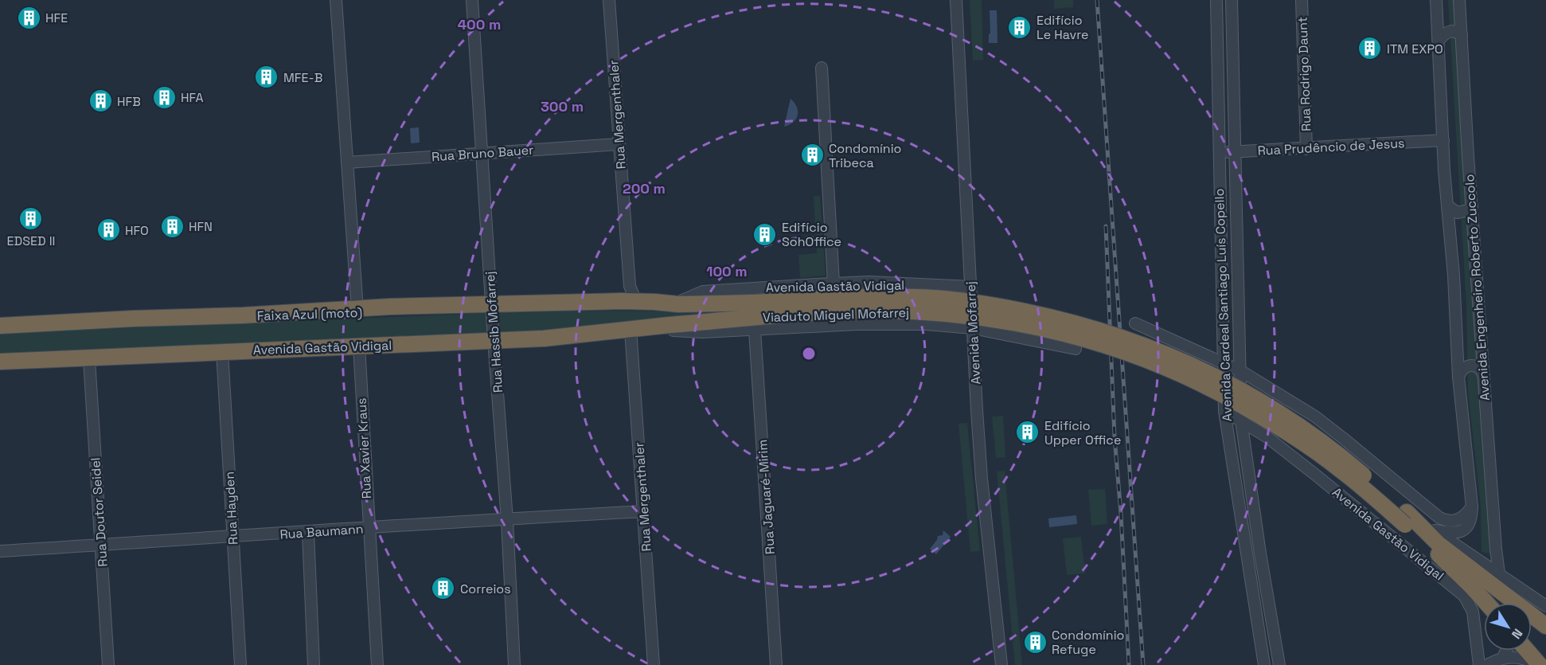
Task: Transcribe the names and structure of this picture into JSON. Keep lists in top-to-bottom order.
{
  "streets": {
    "highway": ["Avenida Gastão Vidigal", "Viaduto Miguel Mofarrej"],
    "street": [
      "Rua Rodrigo Daunt",
      "Rua Mergenthaler",
      "Rua Prudêncio de Jesus",
      "Rua Bruno Bauer",
      "Avenida Engenheiro Roberto Zuccolo",
      "Avenida Cardeal Santiago Luís Copello",
      "Faixa Azul (moto)",
      "Rua Hassib Mofarrej",
      "Avenida Mofarrej",
      "Rua Xavier Kraus",
      "Rua Jaguaré-Mirim",
      "Rua Hayden",
      "Rua Doutor Seidel",
      "Rua Baumann"
    ]
  },
  "crossings": [
    ["Rua Rodrigo Daunt", "Rua Prudêncio de Jesus"],
    ["Rua Mergenthaler", "Rua Bruno Bauer"],
    ["Rua Mergenthaler", "Avenida Gastão Vidigal"],
    ["Rua Mergenthaler", "Rua Baumann"],
    ["Rua Prudêncio de Jesus", "Avenida Engenheiro Roberto Zuccolo"],
    ["Rua Prudêncio de Jesus", "Avenida Cardeal Santiago Luís Copello"],
    ["Rua Bruno Bauer", "Rua Hassib Mofarrej"],
    ["Avenida Gastão Vidigal", "Avenida Cardeal Santiago Luís Copello"],
    ["Avenida Gastão Vidigal", "Faixa Azul (moto)"],
    ["Avenida Gastão Vidigal", "Viaduto Miguel Mofarrej"],
    ["Avenida Gastão Vidigal", "Rua Hassib Mofarrej"],
    ["Avenida Gastão Vidigal", "Avenida Mofarrej"],
    ["Avenida Gastão Vidigal", "Rua Xavier Kraus"],
    ["Avenida Gastão Vidigal", "Rua Jaguaré-Mirim"],
    ["Avenida Gastão Vidigal", "Rua Hayden"],
    ["Avenida Gastão Vidigal", "Rua Doutor Seidel"],
    ["Faixa Azul (moto)", "Rua Hassib Mofarrej"],
    ["Rua Hassib Mofarrej", "Rua Baumann"],
    ["Rua Xavier Kraus", "Rua Baumann"],
    ["Rua Hayden", "Rua Baumann"],
    ["Rua Doutor Seidel", "Rua Baumann"]
  ],
  "places": {
    "building": [
      "HFE",
      "Edifício Le Havre",
      "ITM EXPO",
      "MFE-B",
      "HFA",
      "HFB",
      "Condomínio Tribeca",
      "EDSED II",
      "HFN",
      "HFO",
      "Edifício SohOffice",
      "Edifício Upper Office",
      "Correios",
      "Condomínio Refuge"
    ]
  },
  "north": "bottom right",
  "rings": [
    "400 m",
    "300 m",
    "200 m",
    "100 m"
  ]
}
